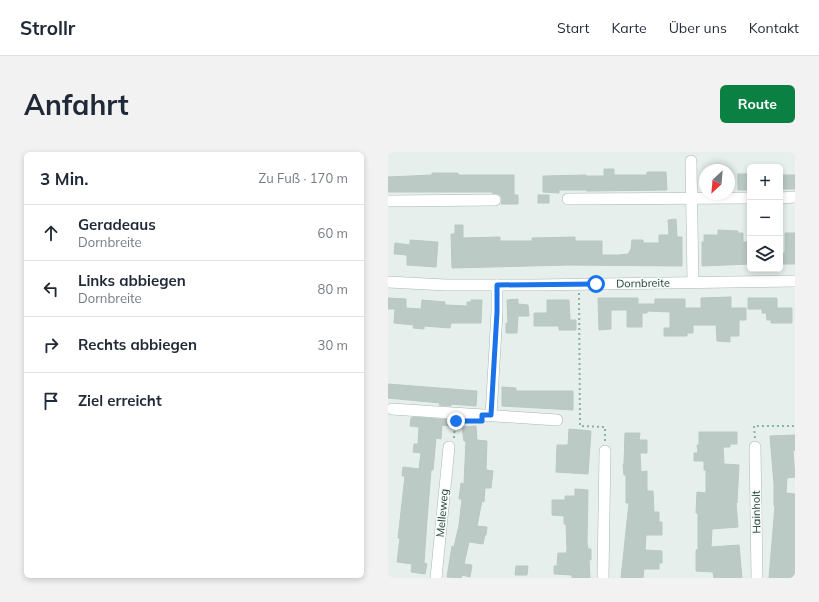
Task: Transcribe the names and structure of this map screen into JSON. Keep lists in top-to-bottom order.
{
  "streets": {
    "street": ["Dornbreite", "Hainholt", "Melleweg"]
  },
  "north": "bottom left",
  "page": {
    "header": "Strollr",
    "nav": [
      "Start",
      "Karte",
      "Über uns",
      "Kontakt"
    ],
    "buttons": "Route",
    "title": "Anfahrt",
    "heading": ["3 Min.", "Zu Fuß · 170 m"],
    "map_buttons": ["+", "−"],
    "list": [
      ["Geradeaus", "Dornbreite", "60 m"],
      ["Links abbiegen", "Dornbreite", "80 m"],
      ["Rechts abbiegen", "30 m"],
      "Ziel erreicht"
    ]
  }
}
